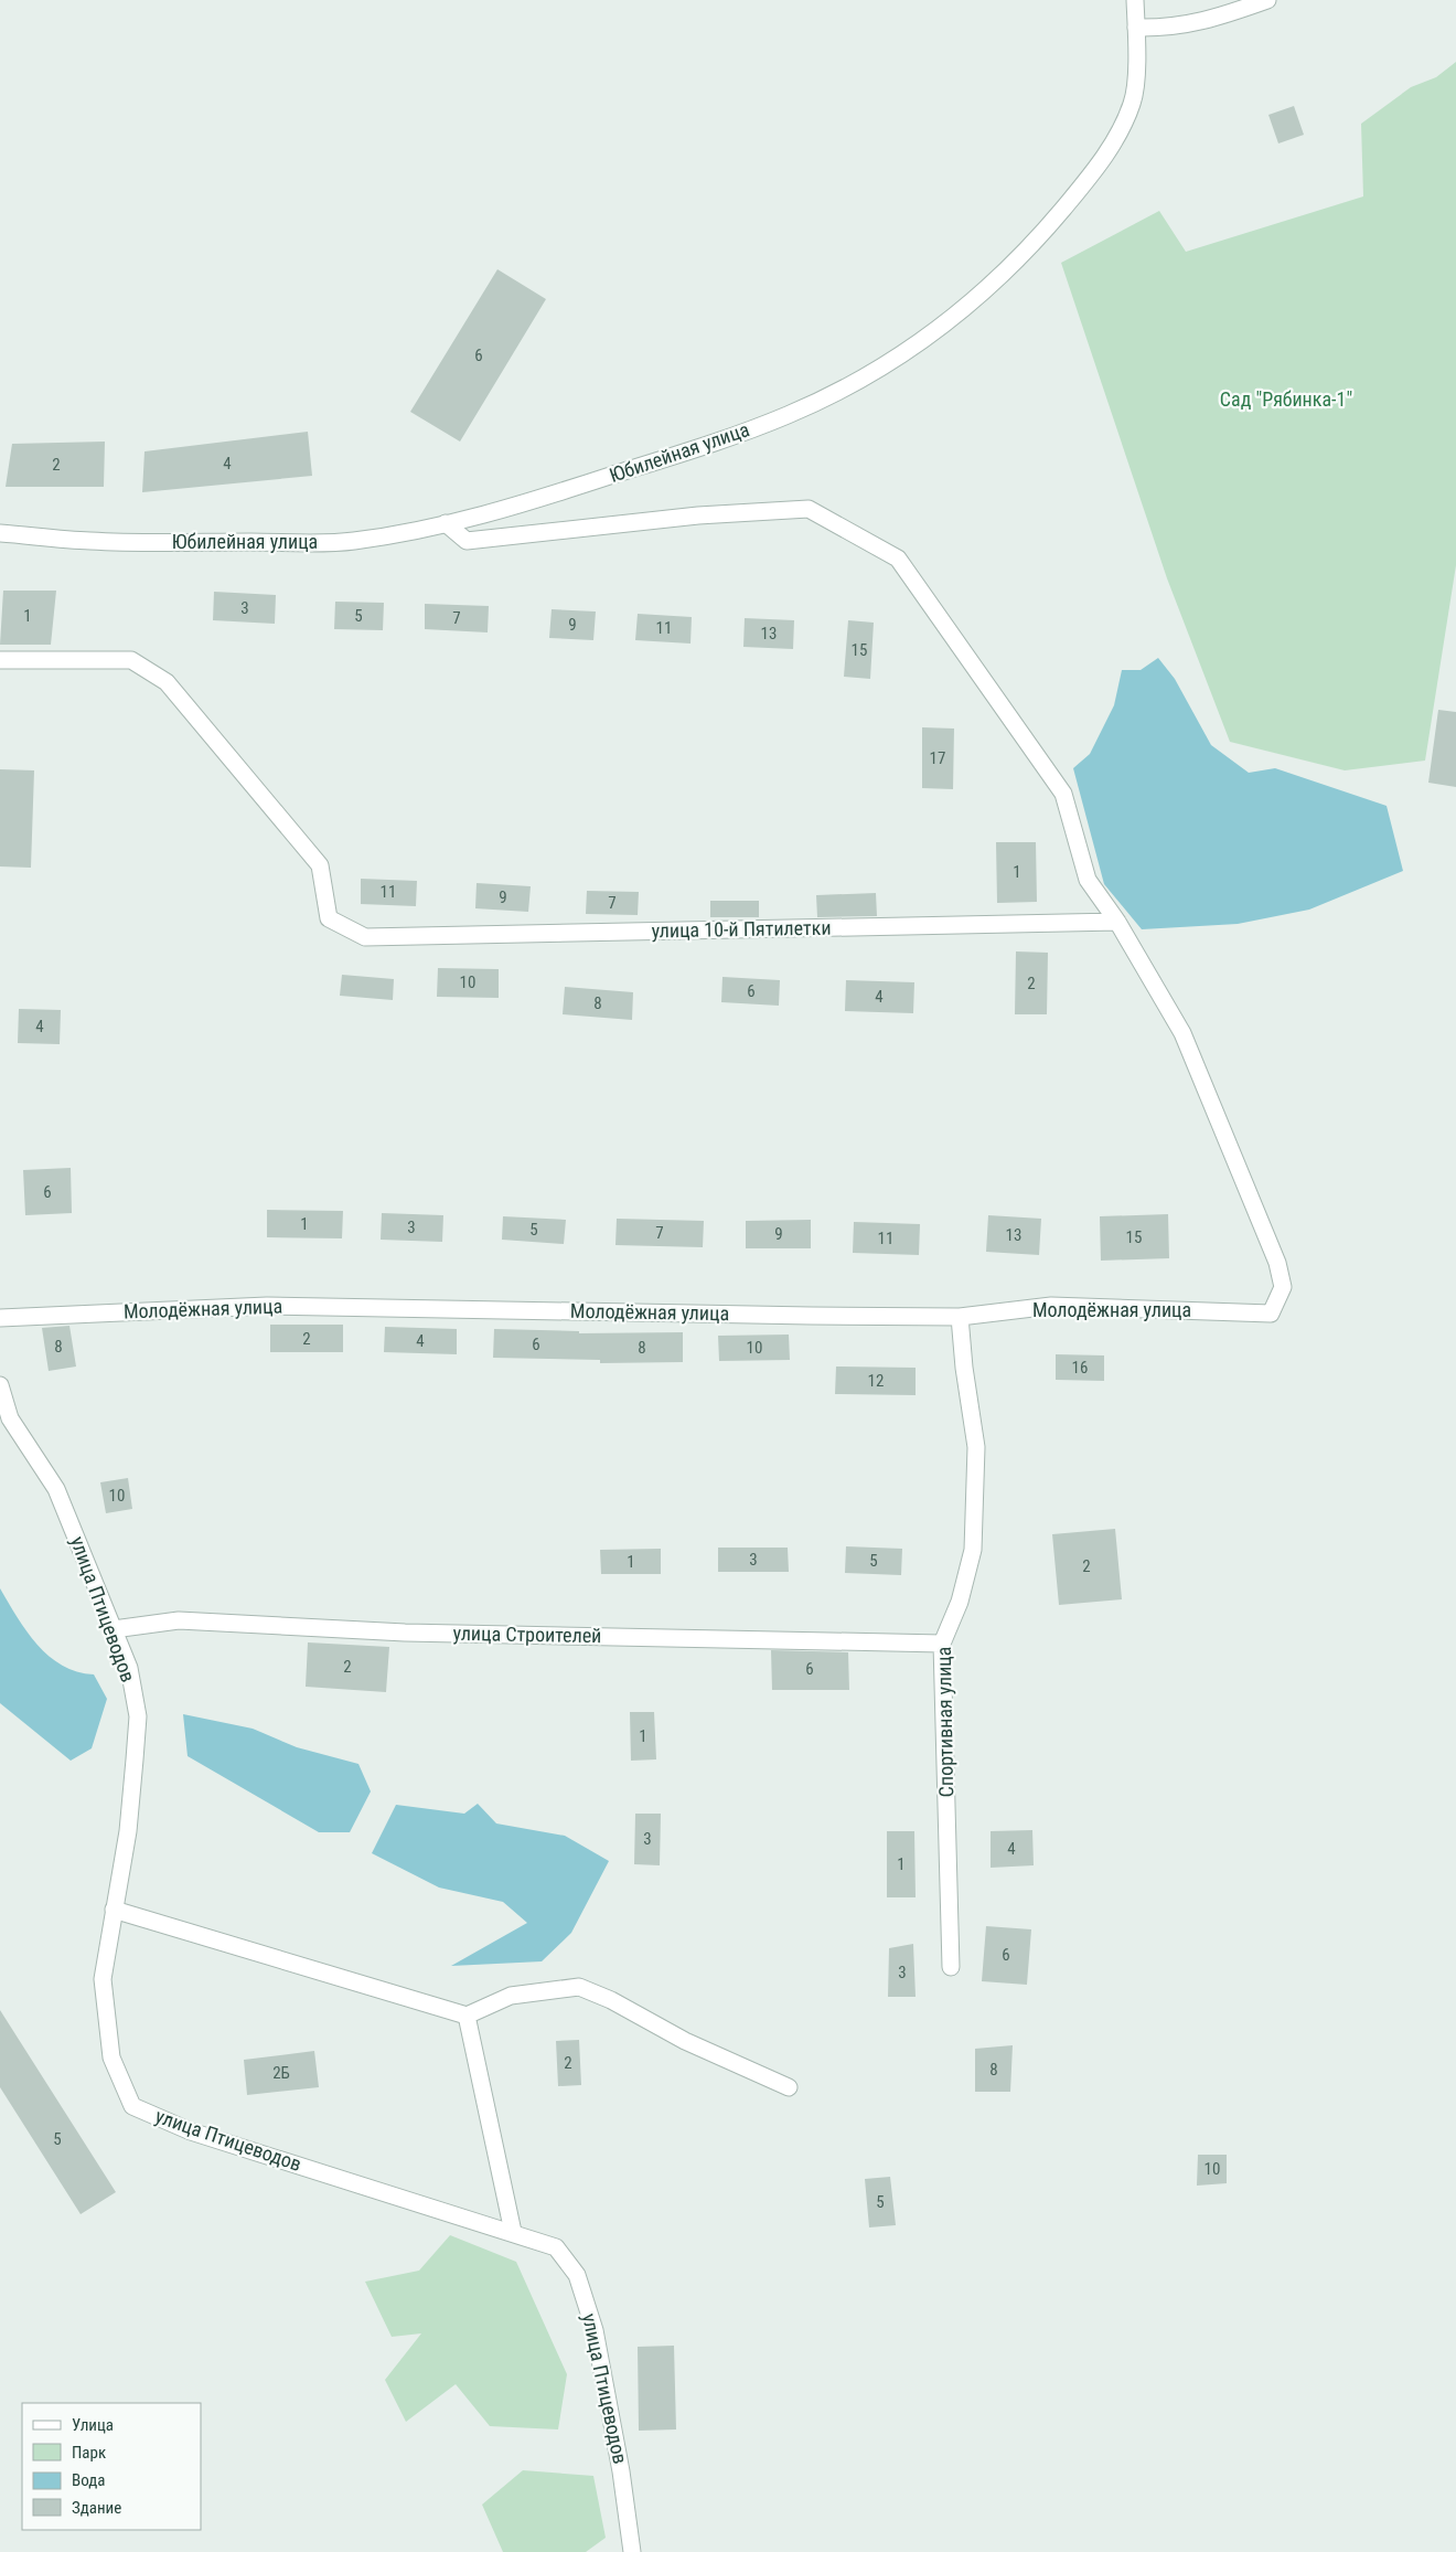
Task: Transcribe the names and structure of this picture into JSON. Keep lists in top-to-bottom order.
{
  "streets": {
    "street": [
      "Юбилейная улица",
      "улица 10-й Пятилетки",
      "Молодёжная улица",
      "улица Птицеводов",
      "улица Строителей",
      "Спортивная улица"
    ]
  },
  "crossings": [
    ["улица 10-й Пятилетки", "Молодёжная улица"],
    ["Молодёжная улица", "Спортивная улица"],
    ["улица Птицеводов", "улица Строителей"],
    ["улица Строителей", "Спортивная улица"]
  ],
  "parks": ["Сад \"Рябинка-1\""],
  "house_numbers": [
    "6",
    "4",
    "2",
    "3",
    "1",
    "5",
    "7",
    "9",
    "11",
    "13",
    "15",
    "17",
    "1",
    "11",
    "9",
    "7",
    "10",
    "2",
    "6",
    "4",
    "8",
    "4",
    "6",
    "1",
    "3",
    "5",
    "7",
    "9",
    "13",
    "15",
    "11",
    "2",
    "4",
    "6",
    "8",
    "8",
    "10",
    "16",
    "12",
    "10",
    "3",
    "5",
    "1",
    "2",
    "2",
    "6",
    "1",
    "3",
    "4",
    "1",
    "6",
    "3",
    "2",
    "8",
    "2Б",
    "5",
    "10",
    "5"
  ],
  "legend": [
    "Улица",
    "Парк",
    "Вода",
    "Здание"
  ]
}
